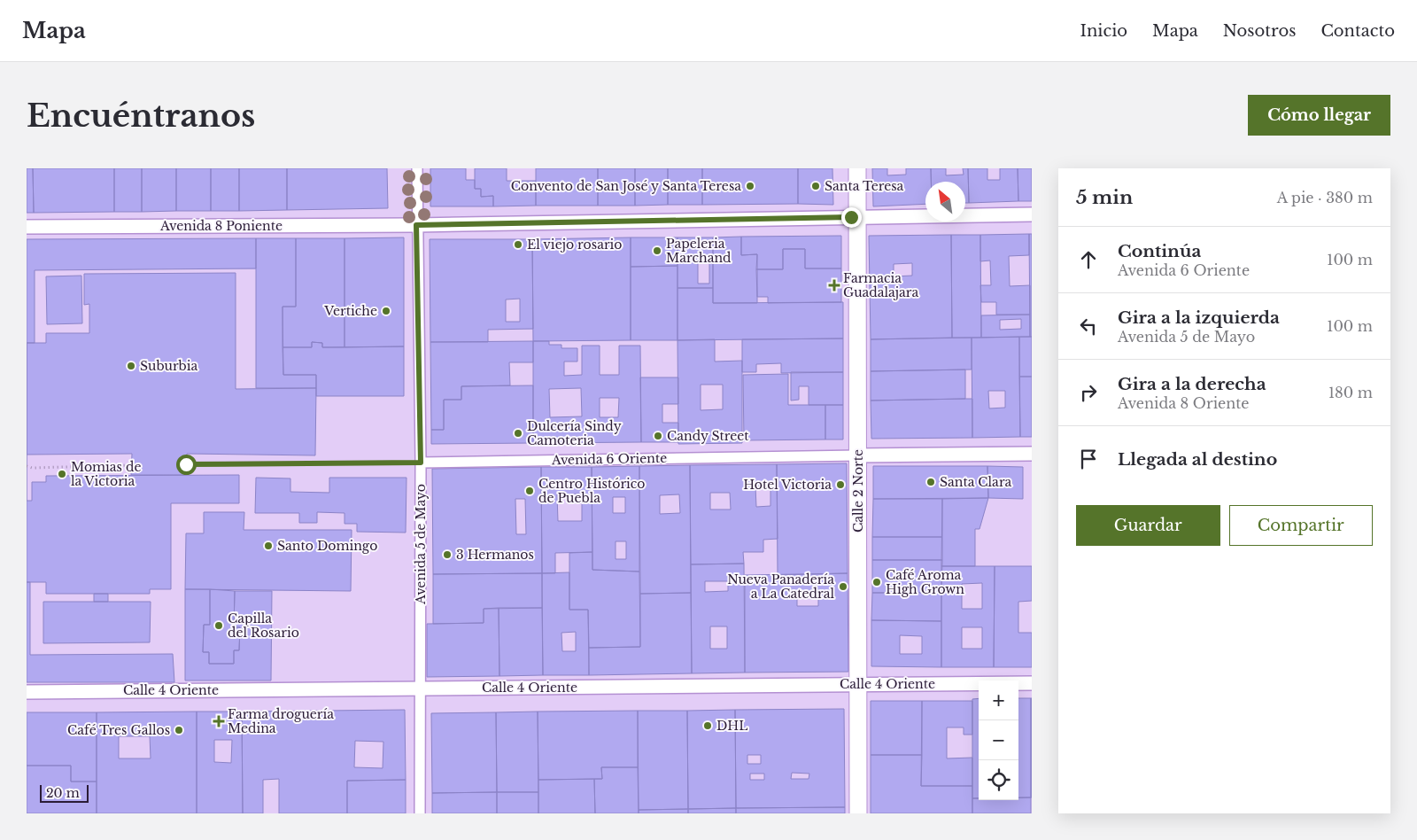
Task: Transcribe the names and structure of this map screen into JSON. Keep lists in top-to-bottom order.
{
  "streets": {
    "street": [
      "Avenida 8 Poniente",
      "Avenida 6 Oriente",
      "Calle 2 Norte",
      "Avenida 5 de Mayo",
      "Calle 4 Oriente"
    ]
  },
  "crossings": [
    ["Avenida 8 Poniente", "Calle 2 Norte"],
    ["Avenida 8 Poniente", "Avenida 5 de Mayo"],
    ["Avenida 6 Oriente", "Calle 2 Norte"],
    ["Avenida 6 Oriente", "Avenida 5 de Mayo"],
    ["Calle 2 Norte", "Calle 4 Oriente"],
    ["Avenida 5 de Mayo", "Calle 4 Oriente"]
  ],
  "places": {
    "other": [
      "Convento de San José y Santa Teresa",
      "Santa Teresa",
      "El viejo rosario",
      "Papeleria Marchand",
      "Vertiche",
      "Suburbia",
      "Dulcería Sindy Camoteria",
      "Candy Street",
      "Momias de la Victoria",
      "Santa Clara",
      "Hotel Victoria",
      "Centro Histórico de Puebla",
      "Santo Domingo",
      "3 Hermanos",
      "Café Aroma High Grown",
      "Nueva Panadería a La Catedral",
      "Capilla del Rosario",
      "DHL",
      "Café Tres Gallos"
    ],
    "health": ["Farmacia Guadalajara", "Farma droguería Medina"]
  },
  "scale_bar": "20 m",
  "north": "top left",
  "page": {
    "header": "Mapa",
    "nav": [
      "Inicio",
      "Mapa",
      "Nosotros",
      "Contacto"
    ],
    "buttons": [
      "Cómo llegar",
      ["Guardar", "Compartir"]
    ],
    "title": "Encuéntranos",
    "heading": ["5 min", "A pie · 380 m"],
    "list": [
      ["Continúa", "Avenida 6 Oriente", "100 m"],
      ["Gira a la izquierda", "Avenida 5 de Mayo", "100 m"],
      ["Gira a la derecha", "Avenida 8 Oriente", "180 m"],
      "Llegada al destino"
    ],
    "map_buttons": ["+", "−"],
    "scale": "20 m"
  }
}
